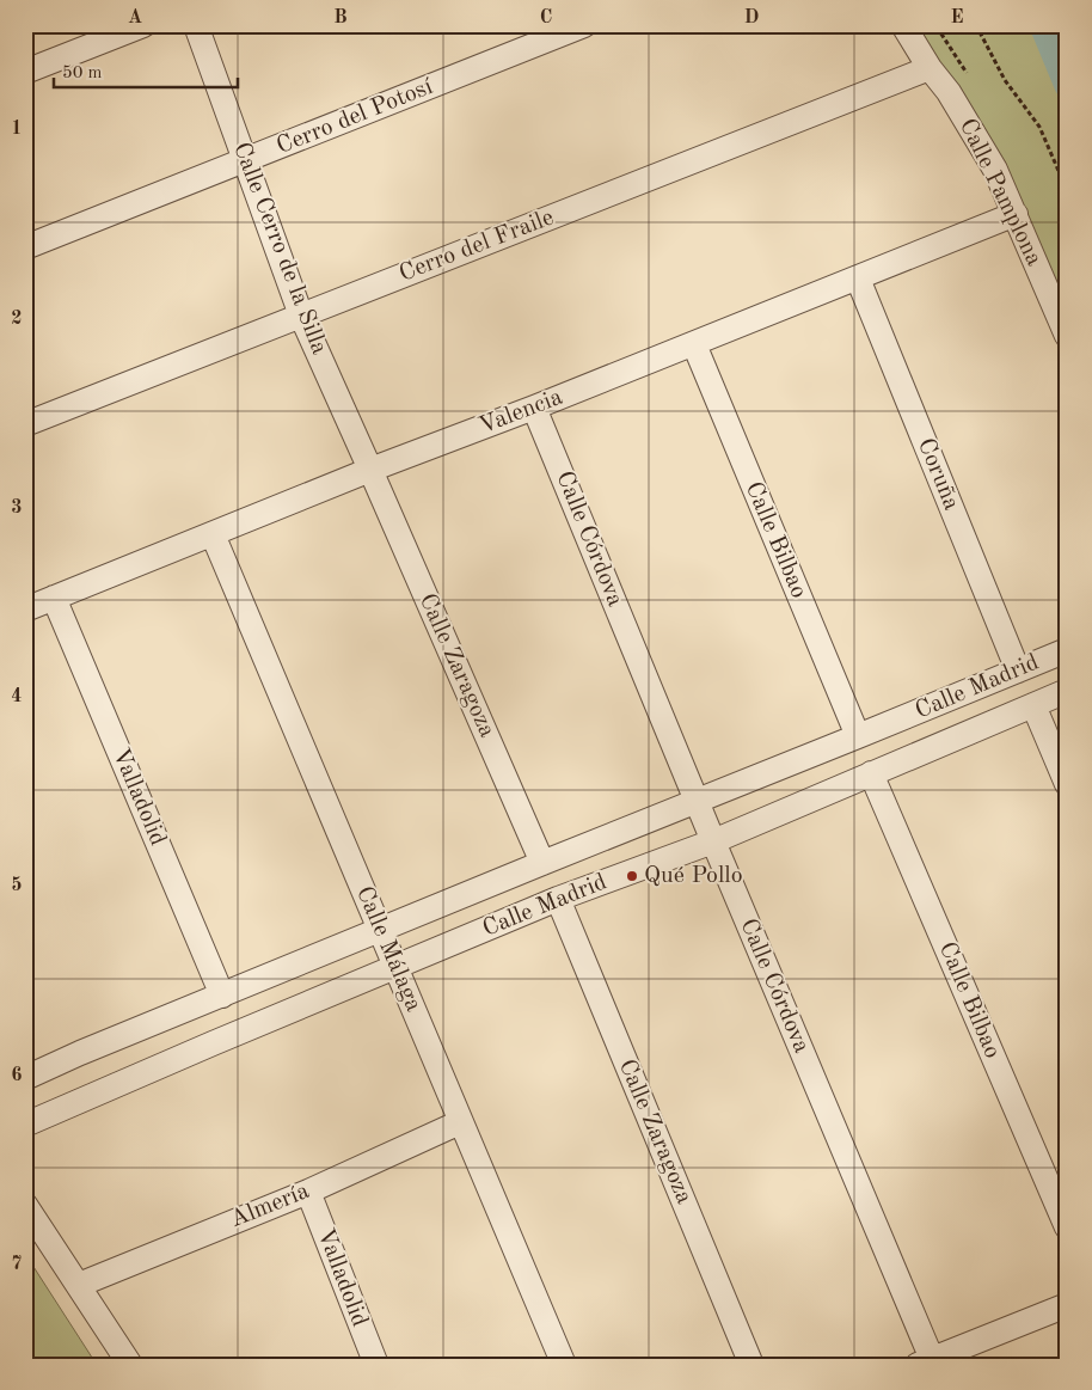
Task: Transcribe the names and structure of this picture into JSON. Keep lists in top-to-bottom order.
{
  "streets": {
    "street": [
      "Cerro del Potosí",
      "Calle Pamplona",
      "Cerro del Fraile",
      "Calle Cerro de la Silla",
      "Valencia",
      "Coruña",
      "Calle Córdova",
      "Calle Bilbao",
      "Calle Zaragoza",
      "Calle Madrid",
      "Valladolid",
      "Calle Málaga",
      "Almería"
    ]
  },
  "crossings": [
    ["Cerro del Potosí", "Calle Cerro de la Silla"],
    ["Calle Pamplona", "Cerro del Fraile"],
    ["Calle Pamplona", "Valencia"],
    ["Cerro del Fraile", "Calle Cerro de la Silla"],
    ["Calle Cerro de la Silla", "Valencia"],
    ["Calle Cerro de la Silla", "Calle Zaragoza"],
    ["Valencia", "Coruña"],
    ["Valencia", "Calle Córdova"],
    ["Valencia", "Calle Bilbao"],
    ["Valencia", "Calle Zaragoza"],
    ["Valencia", "Valladolid"],
    ["Valencia", "Calle Málaga"],
    ["Coruña", "Calle Madrid"],
    ["Calle Córdova", "Calle Madrid"],
    ["Calle Bilbao", "Calle Madrid"],
    ["Calle Zaragoza", "Calle Madrid"],
    ["Calle Madrid", "Valladolid"],
    ["Calle Madrid", "Calle Málaga"],
    ["Valladolid", "Almería"],
    ["Calle Málaga", "Almería"]
  ],
  "places": ["Qué Pollo"],
  "scale_bar": "50 m",
  "grid": {
    "columns": [
      "A",
      "B",
      "C",
      "D",
      "E"
    ],
    "rows": [
      "1",
      "2",
      "3",
      "4",
      "5",
      "6",
      "7"
    ]
  }
}
